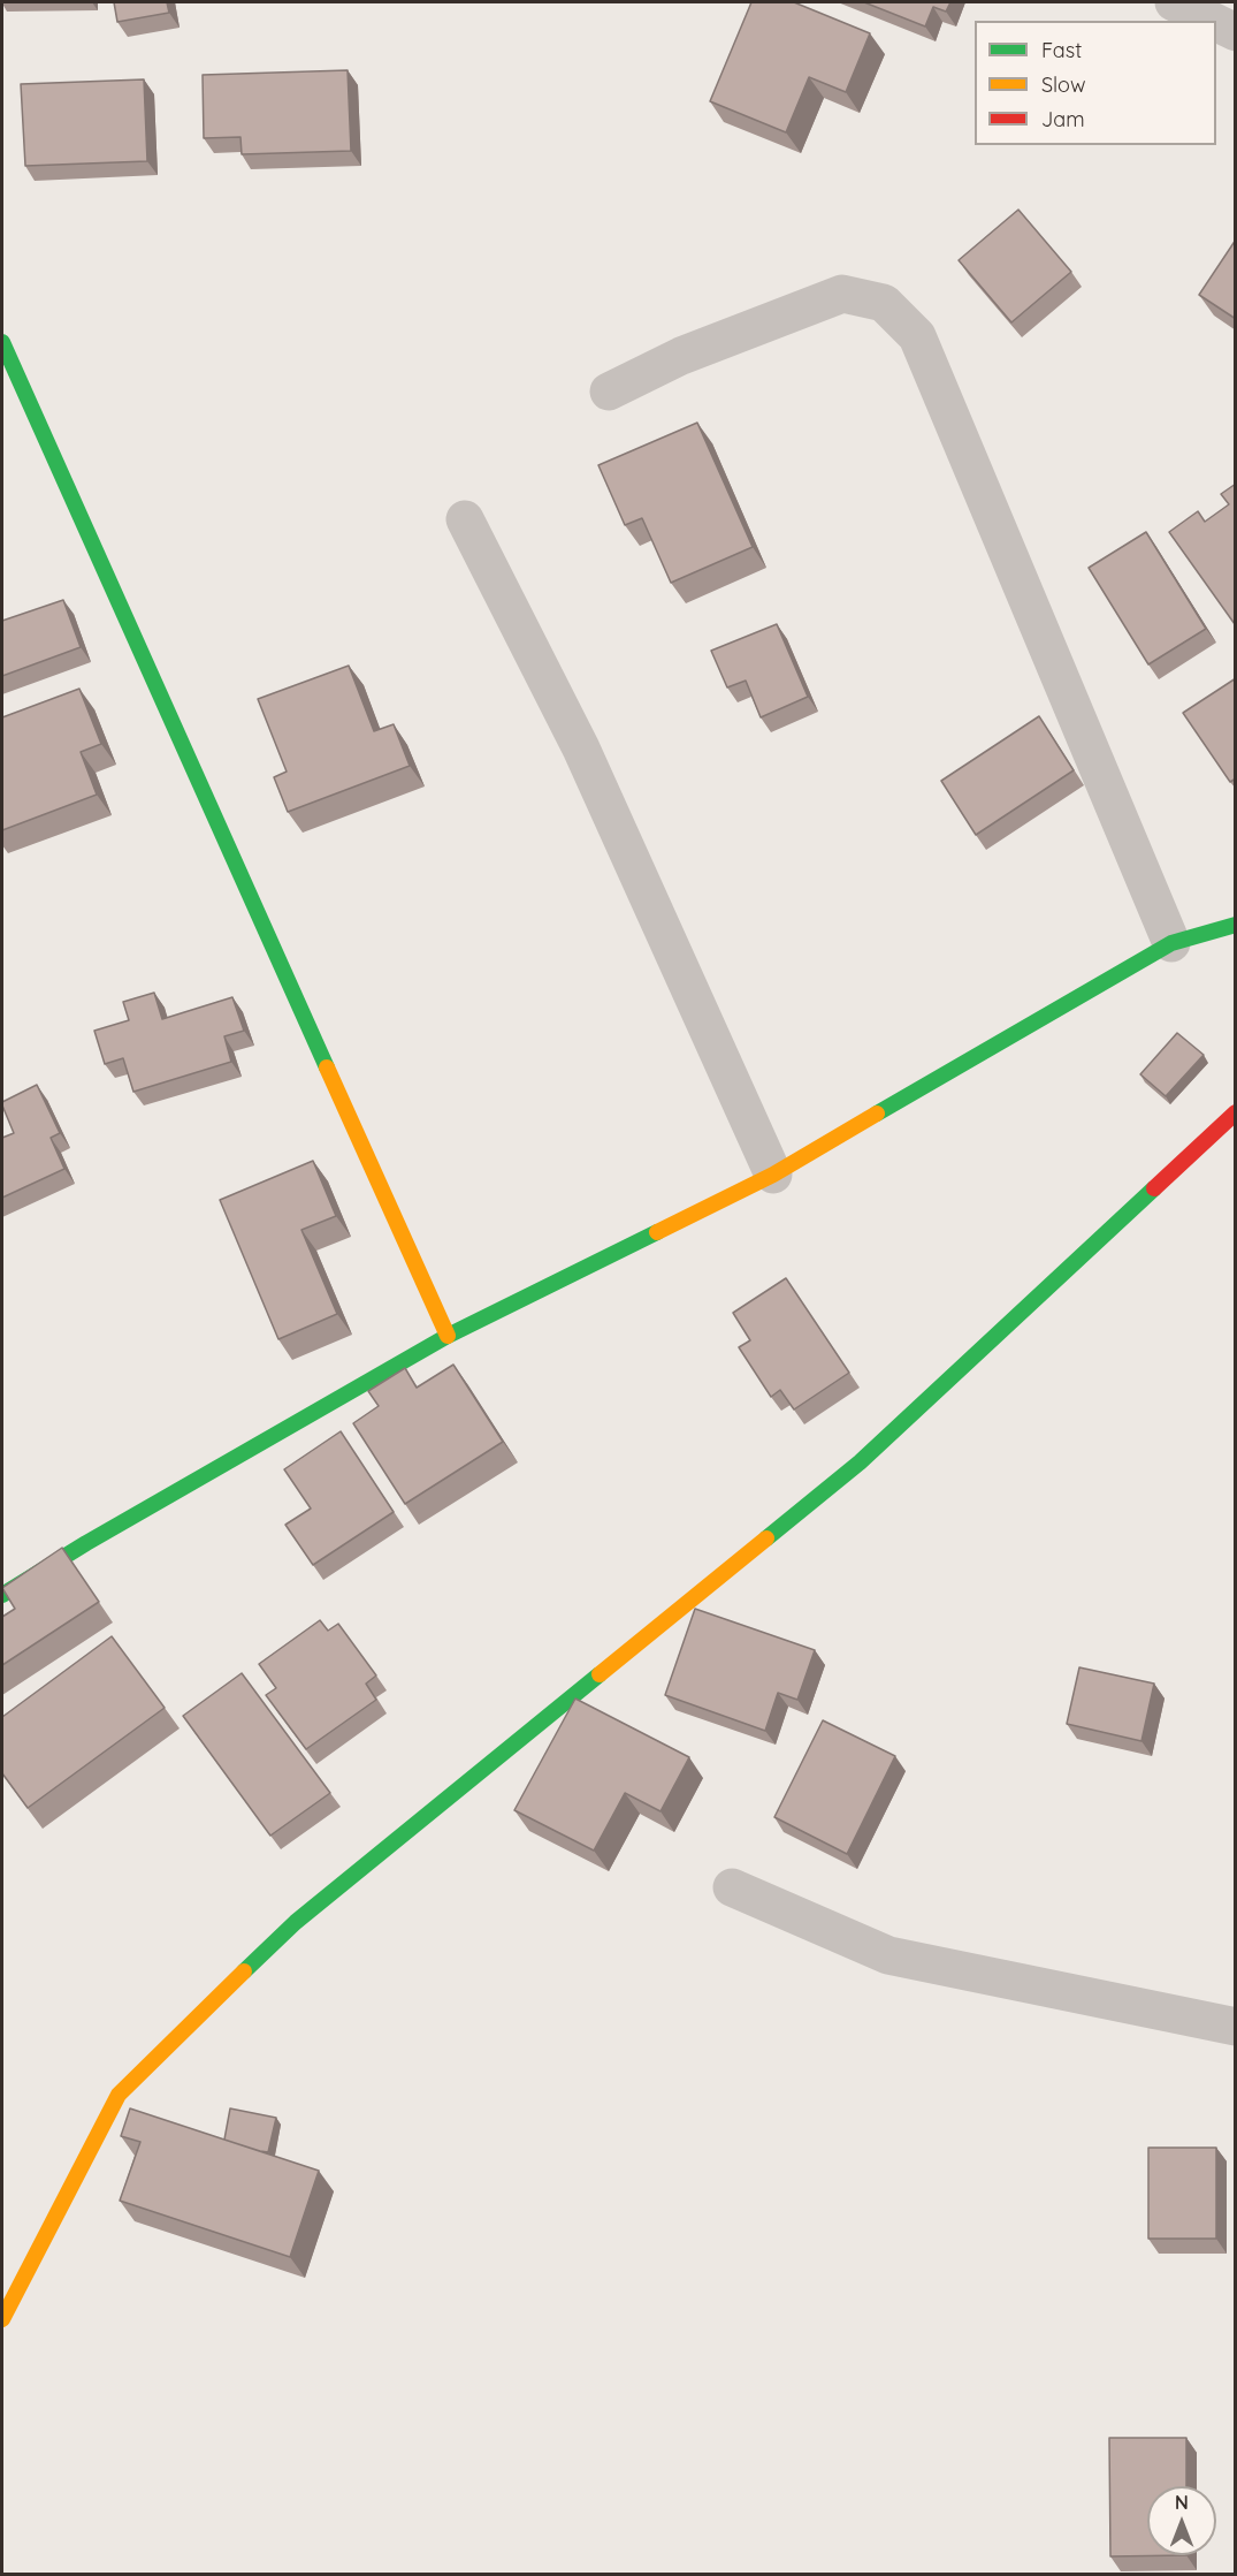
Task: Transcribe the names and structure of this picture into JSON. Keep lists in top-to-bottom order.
{
  "legend": ["Fast", "Slow", "Jam"],
  "north": "top"
}
